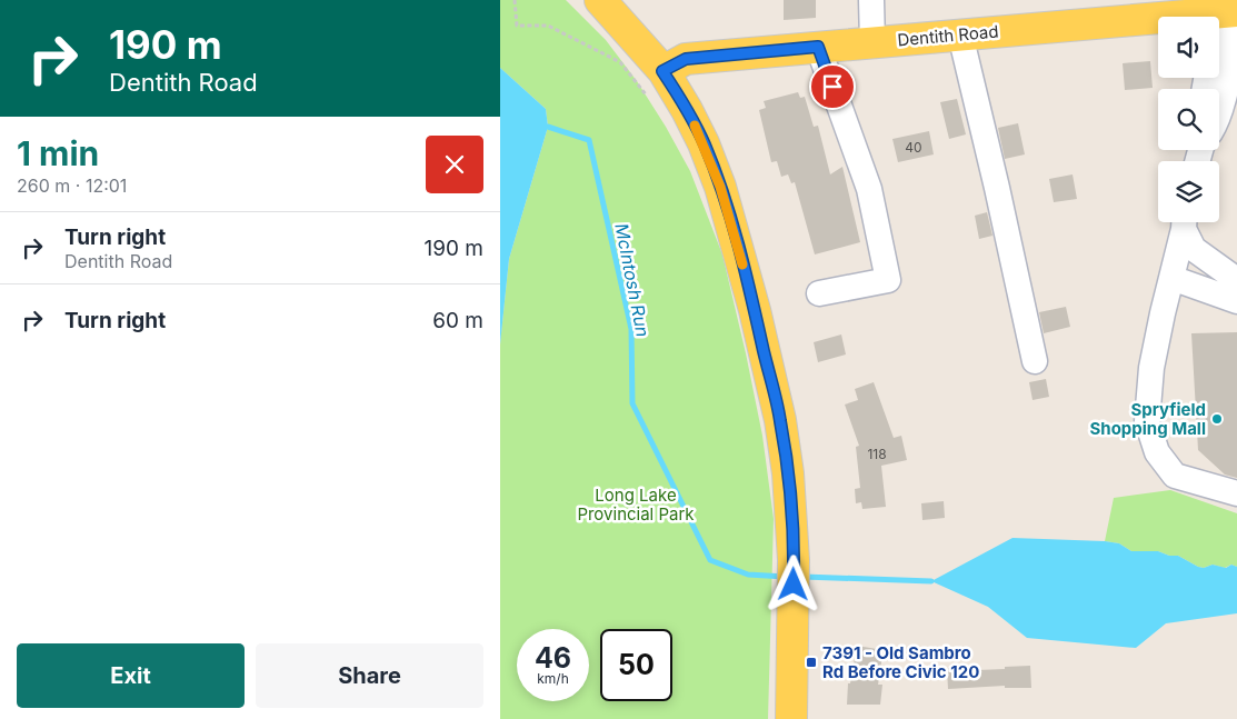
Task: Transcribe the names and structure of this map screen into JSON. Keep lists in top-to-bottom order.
{
  "streets": {
    "main road": ["Dentith Road"]
  },
  "water": ["McIntosh Run"],
  "parks": ["Long Lake Provincial Park"],
  "places": {
    "other": ["Spryfield Shopping Mall"],
    "transit": ["7391 - Old Sambro Rd Before Civic 120"]
  },
  "house_numbers": ["40", "118"],
  "page": {
    "turn": ["190 m", "Dentith Road"],
    "heading": ["1 min", "260 m · 12:01"],
    "list": [
      {
        "name": "Turn right",
        "note": "Dentith Road",
        "value": "190 m"
      },
      {
        "name": "Turn right",
        "value": "60 m"
      }
    ],
    "speed": "46 km/h",
    "limit": "50",
    "buttons": ["Exit", "Share"]
  }
}
